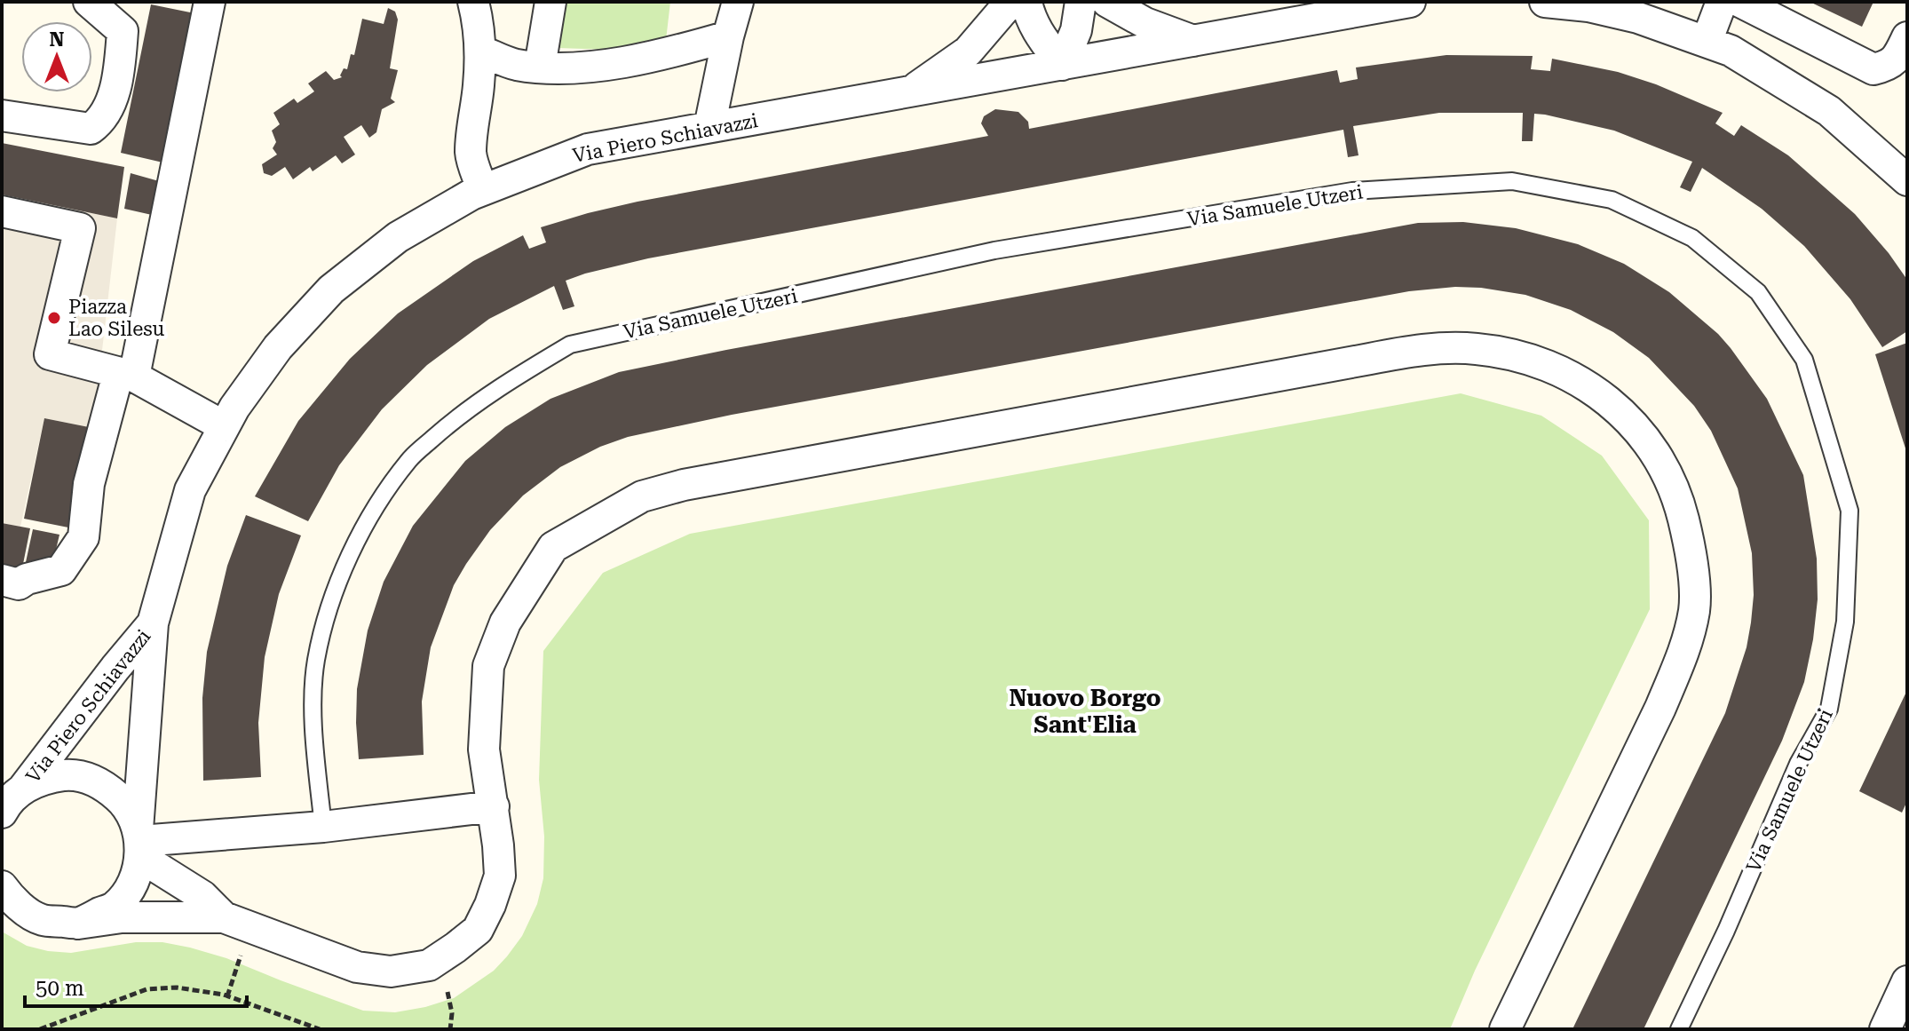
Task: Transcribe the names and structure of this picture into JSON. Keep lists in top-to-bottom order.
{
  "streets": {
    "street": ["Via Piero Schiavazzi"],
    "lane": ["Via Samuele Utzeri"]
  },
  "districts": ["Nuovo Borgo Sant'Elia"],
  "places": ["Piazza Lao Silesu"],
  "scale_bar": "50 m",
  "north": "top"
}
